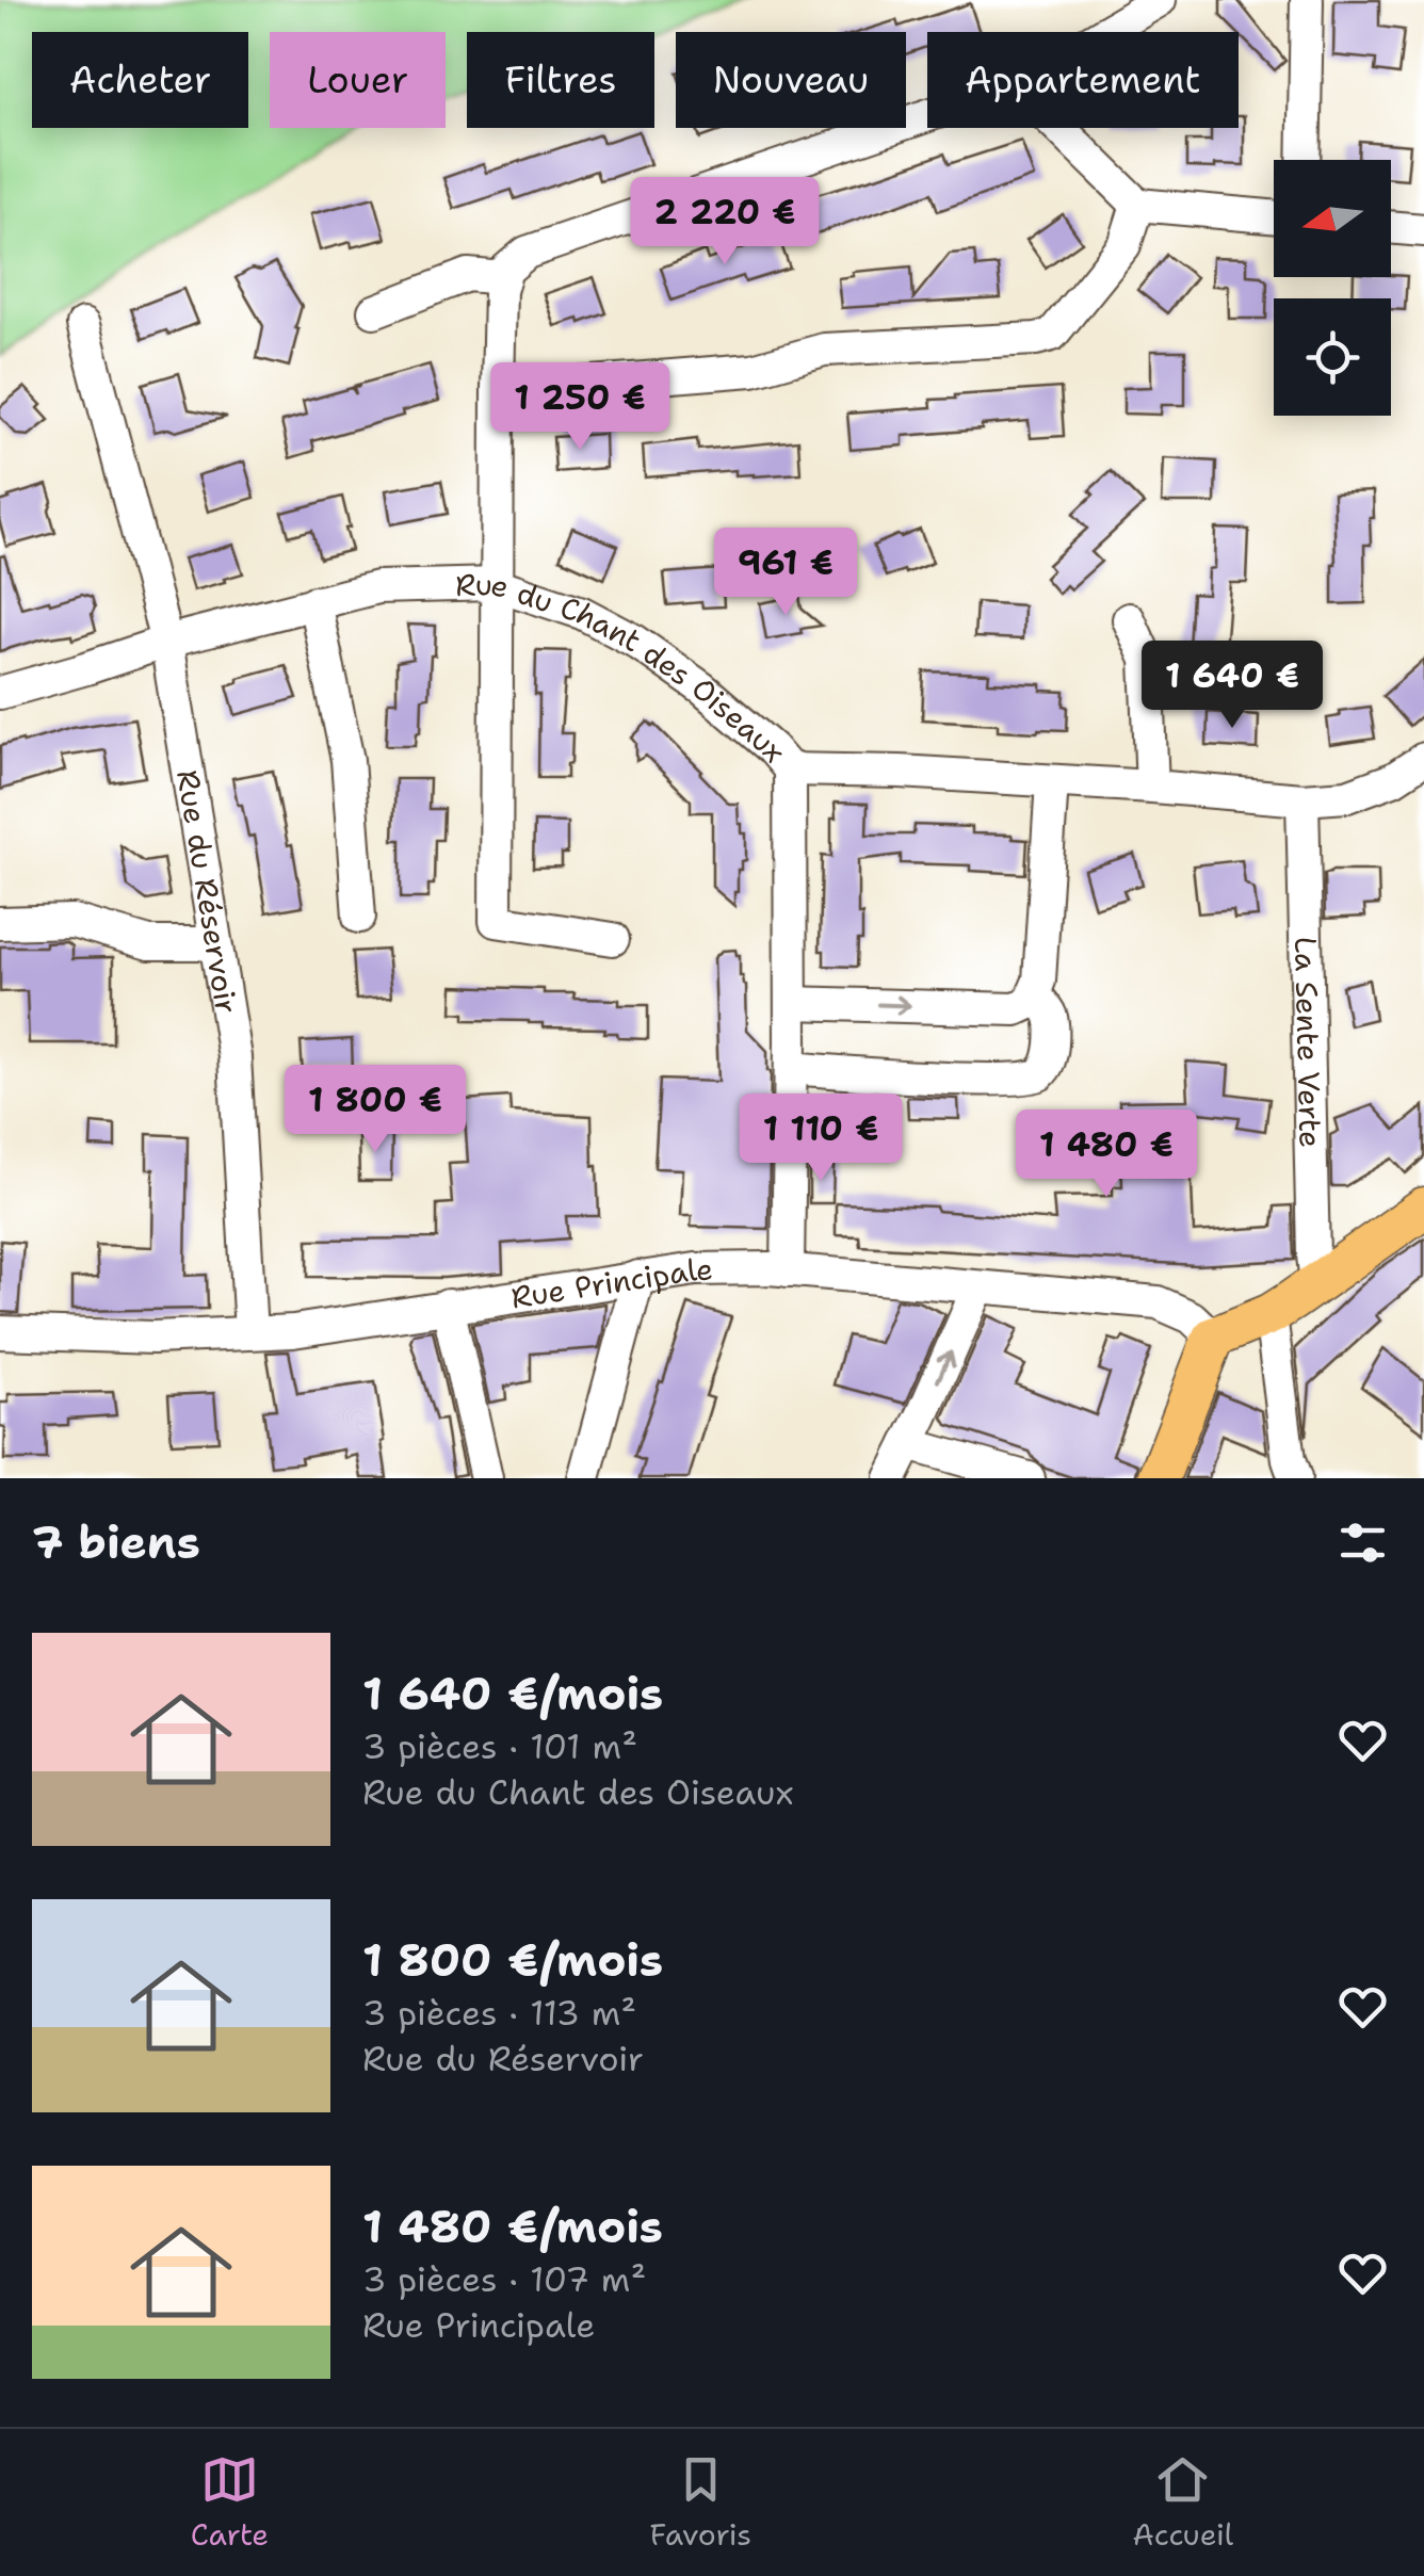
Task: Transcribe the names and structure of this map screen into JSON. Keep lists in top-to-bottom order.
{
  "streets": {
    "street": [
      "Rue du Chant des Oiseaux",
      "Rue du Réservoir",
      "La Sente Verte",
      "Rue Principale"
    ]
  },
  "crossings": [
    ["Rue du Chant des Oiseaux", "Rue du Réservoir"],
    ["Rue du Chant des Oiseaux", "La Sente Verte"],
    ["Rue du Réservoir", "Rue Principale"]
  ],
  "north": "left",
  "page": {
    "chip": [
      "Acheter",
      "Louer",
      "Filtres",
      "Nouveau",
      "Appartement"
    ],
    "price": [
      "2 220 €",
      "1 250 €",
      "961 €",
      "1 640 €",
      "1 800 €",
      "1 110 €",
      "1 480 €"
    ],
    "heading": "7 biens",
    "list": [
      {
        "name": "1 640 €/mois",
        "note": "3 pièces · 101 m² · Rue du Chant des Oiseaux"
      },
      {
        "name": "1 800 €/mois",
        "note": "3 pièces · 113 m² · Rue du Réservoir"
      },
      {
        "name": "1 480 €/mois",
        "note": "3 pièces · 107 m² · Rue Principale"
      }
    ],
    "tabs": ["Carte", "Favoris", "Accueil"]
  }
}
